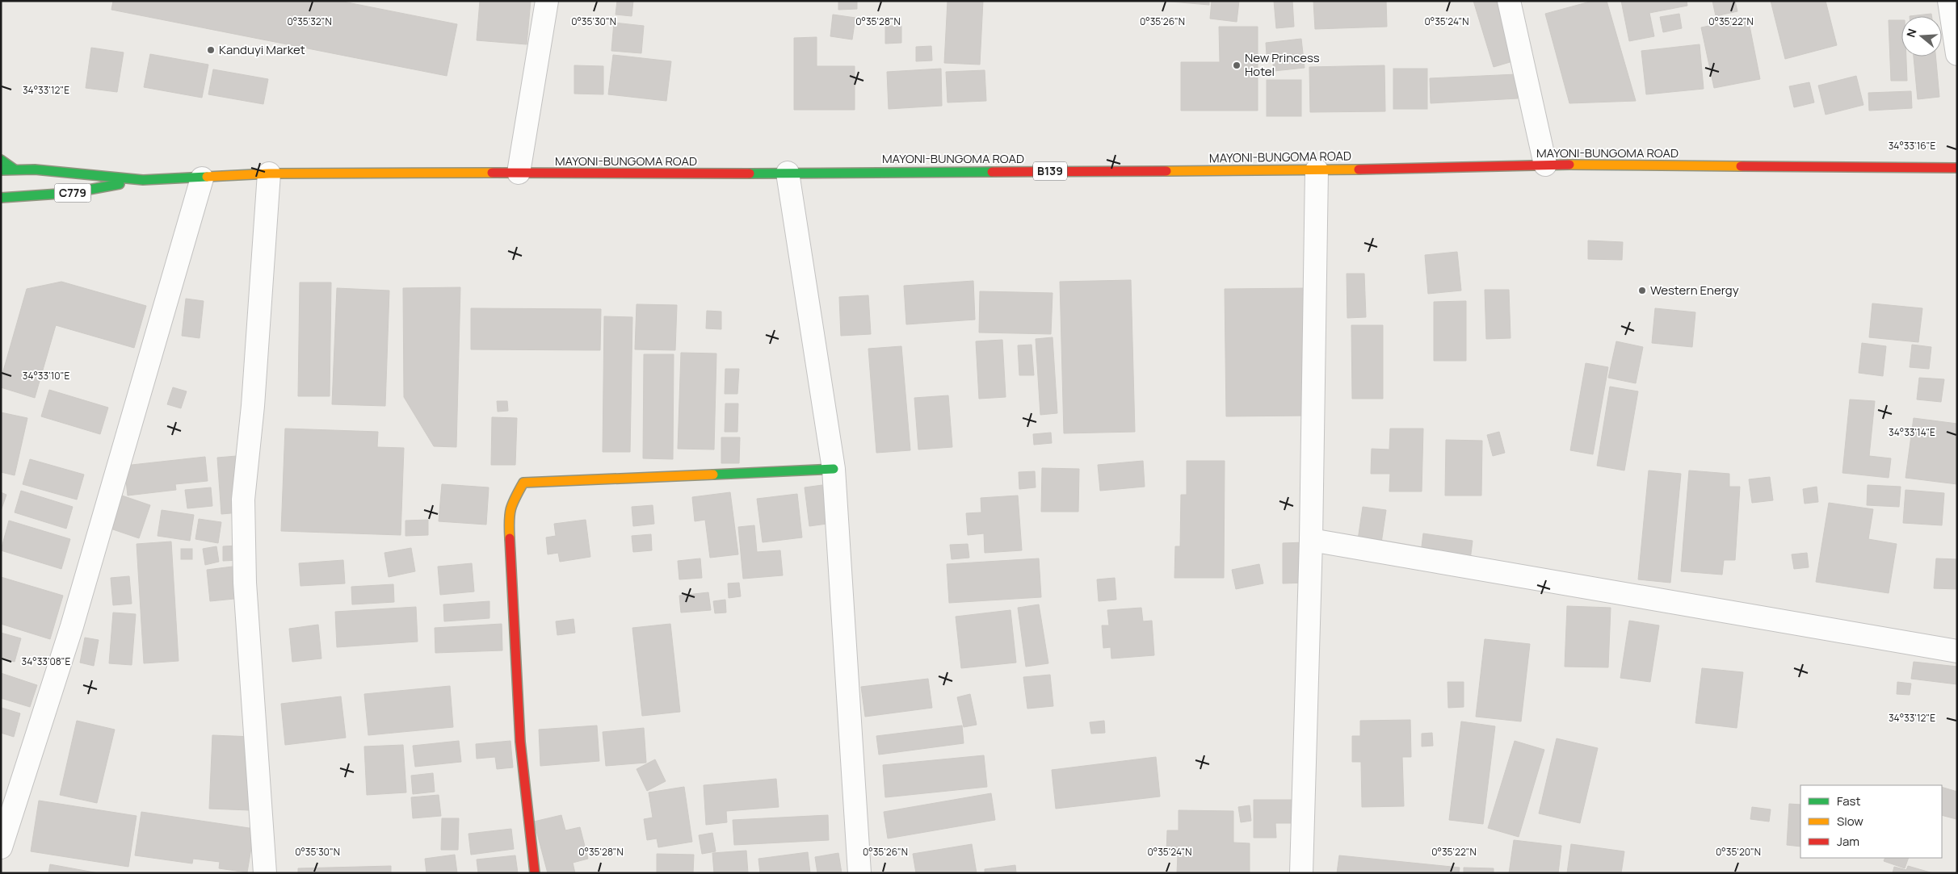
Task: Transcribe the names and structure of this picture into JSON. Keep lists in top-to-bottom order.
{
  "streets": {
    "main road": ["MAYONI-BUNGOMA ROAD", "B139", "C779"]
  },
  "crossings": [
    ["MAYONI-BUNGOMA ROAD", "C779"]
  ],
  "places": ["Kanduyi Market", "New Princess Hotel", "Western Energy"],
  "legend": ["Fast", "Slow", "Jam"],
  "north": "left",
  "coordinates": [
    "0°35'32\"N",
    "0°35'30\"N",
    "0°35'28\"N",
    "0°35'26\"N",
    "0°35'24\"N",
    "0°35'22\"N",
    "34°33'12\"E",
    "34°33'16\"E",
    "34°33'10\"E",
    "34°33'14\"E",
    "34°33'08\"E",
    "0°35'20\"N"
  ]
}
